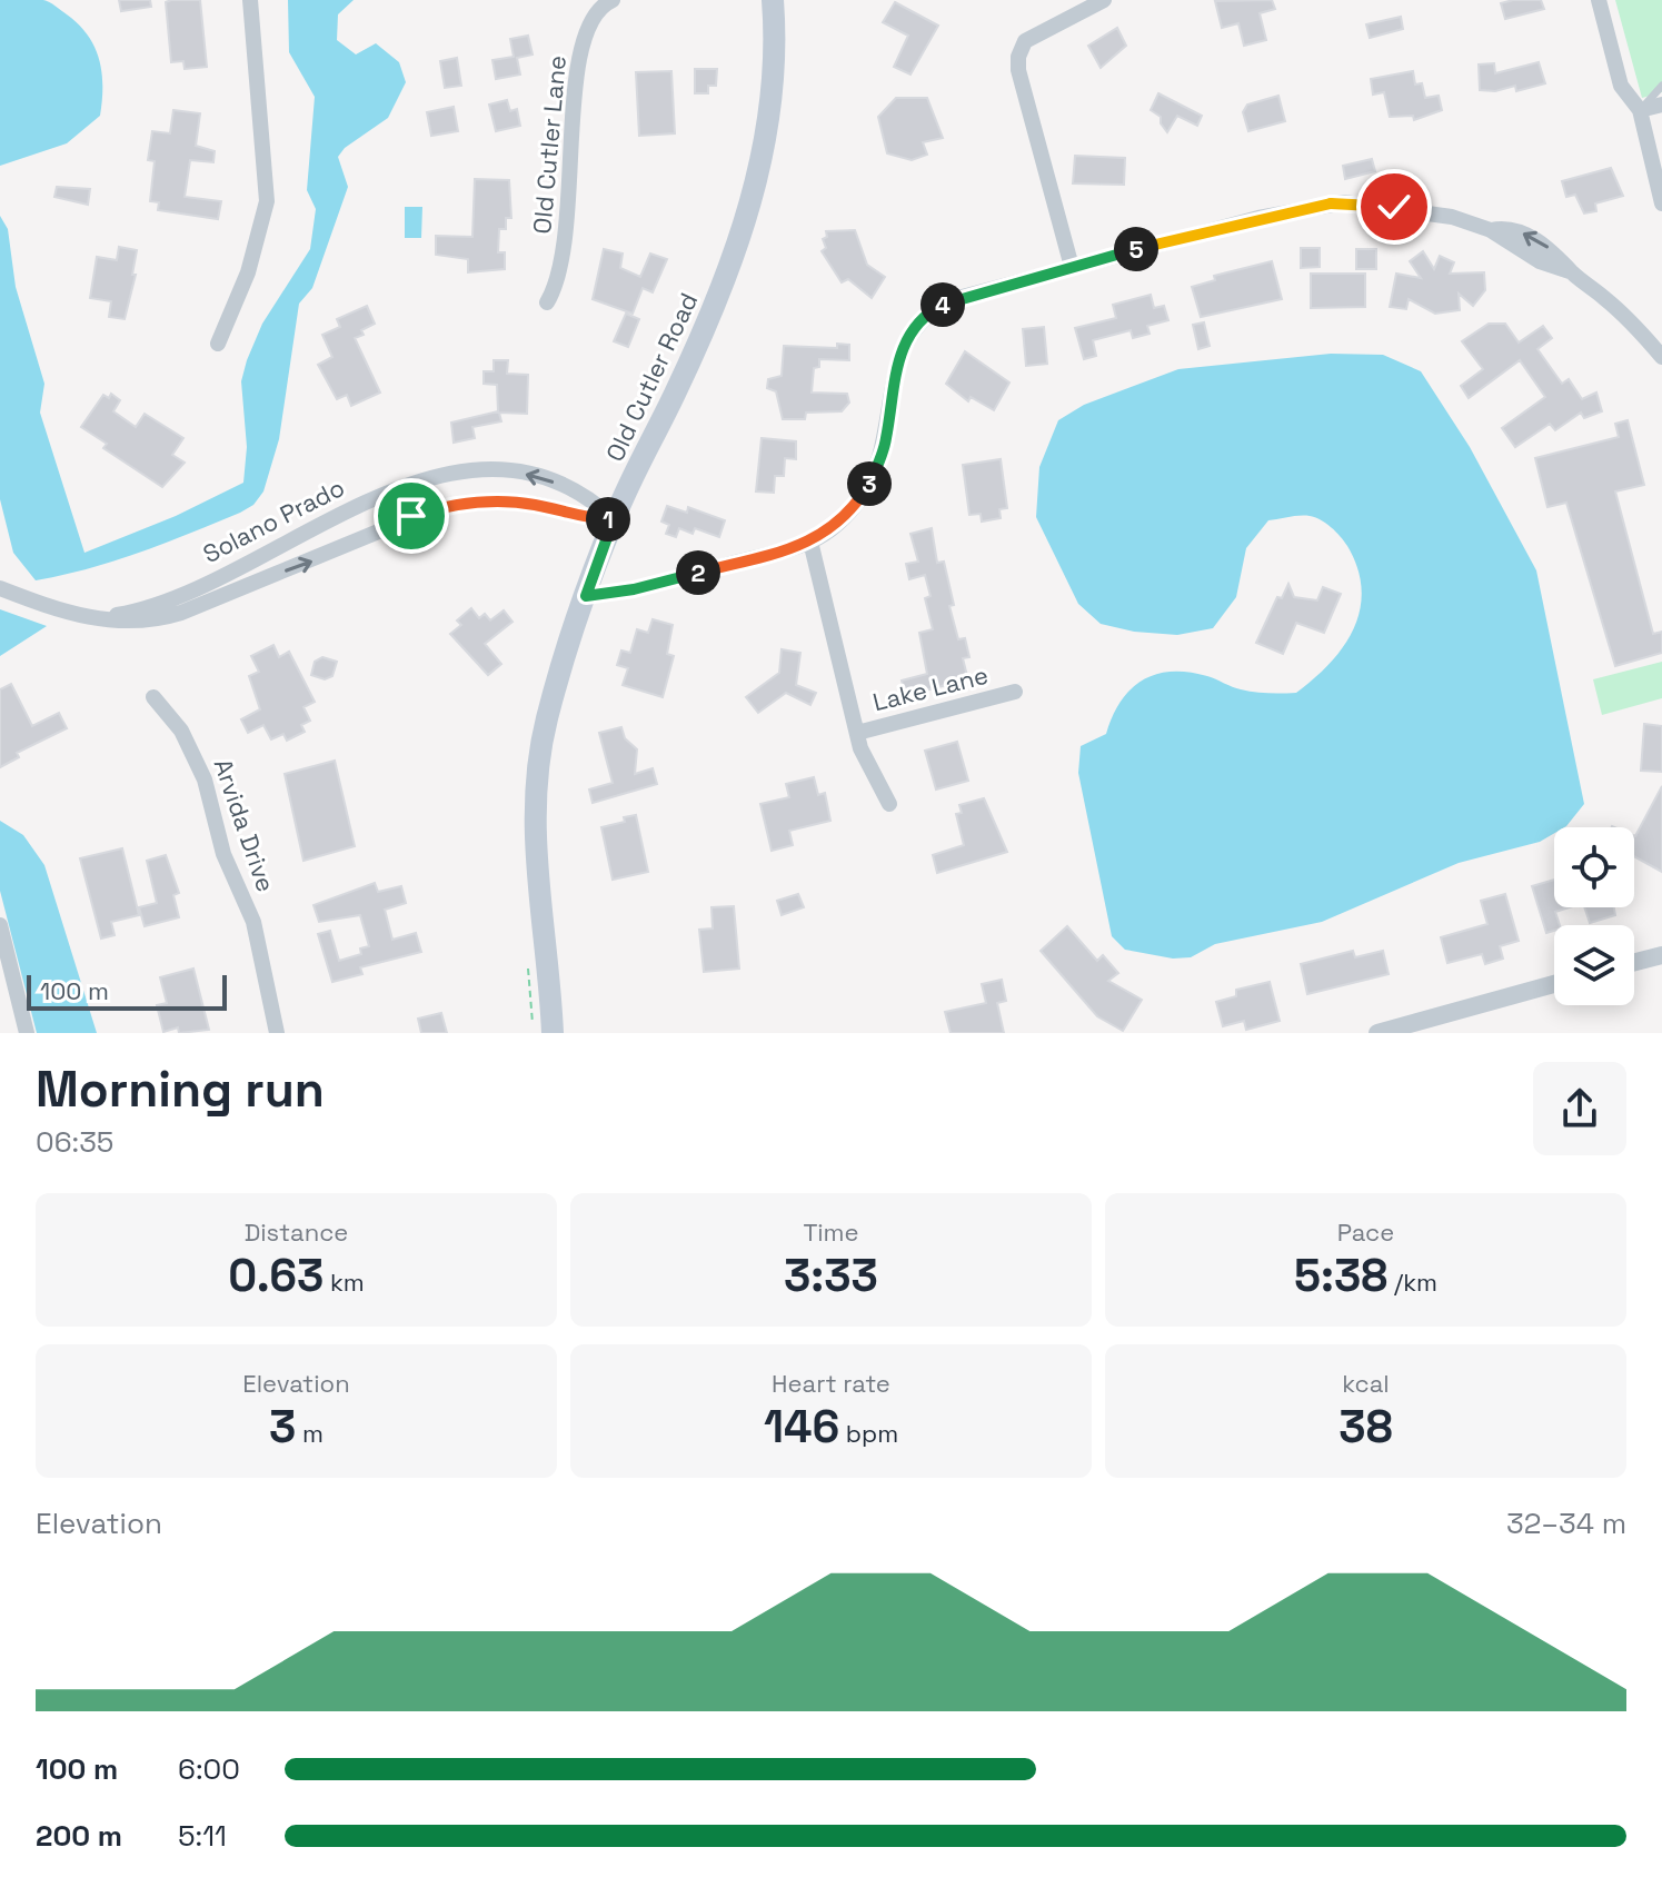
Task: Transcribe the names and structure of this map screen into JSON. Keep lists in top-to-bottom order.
{
  "streets": {
    "main road": ["Old Cutler Road"],
    "street": [
      "Old Cutler Lane",
      "Solano Prado",
      "Lake Lane",
      "Arvida Drive"
    ]
  },
  "crossings": [
    ["Old Cutler Road", "Solano Prado"]
  ],
  "scale_bar": "100 m",
  "page": {
    "pins": [
      "5",
      "4",
      "3",
      "1",
      "2"
    ],
    "scale": "100 m",
    "heading": ["Morning run", "06:35"],
    "stats": [
      ["Distance", "0.63 km"],
      ["Time", "3:33"],
      ["Pace", "5:38 /km"],
      ["Elevation", "3 m"],
      ["Heart rate", "146 bpm"],
      ["kcal", "38"]
    ],
    "chart": ["Elevation", "32–34 m"],
    "list": [
      {
        "name": "100 m",
        "note": "6:00"
      },
      {
        "name": "200 m",
        "note": "5:11"
      }
    ]
  }
}
